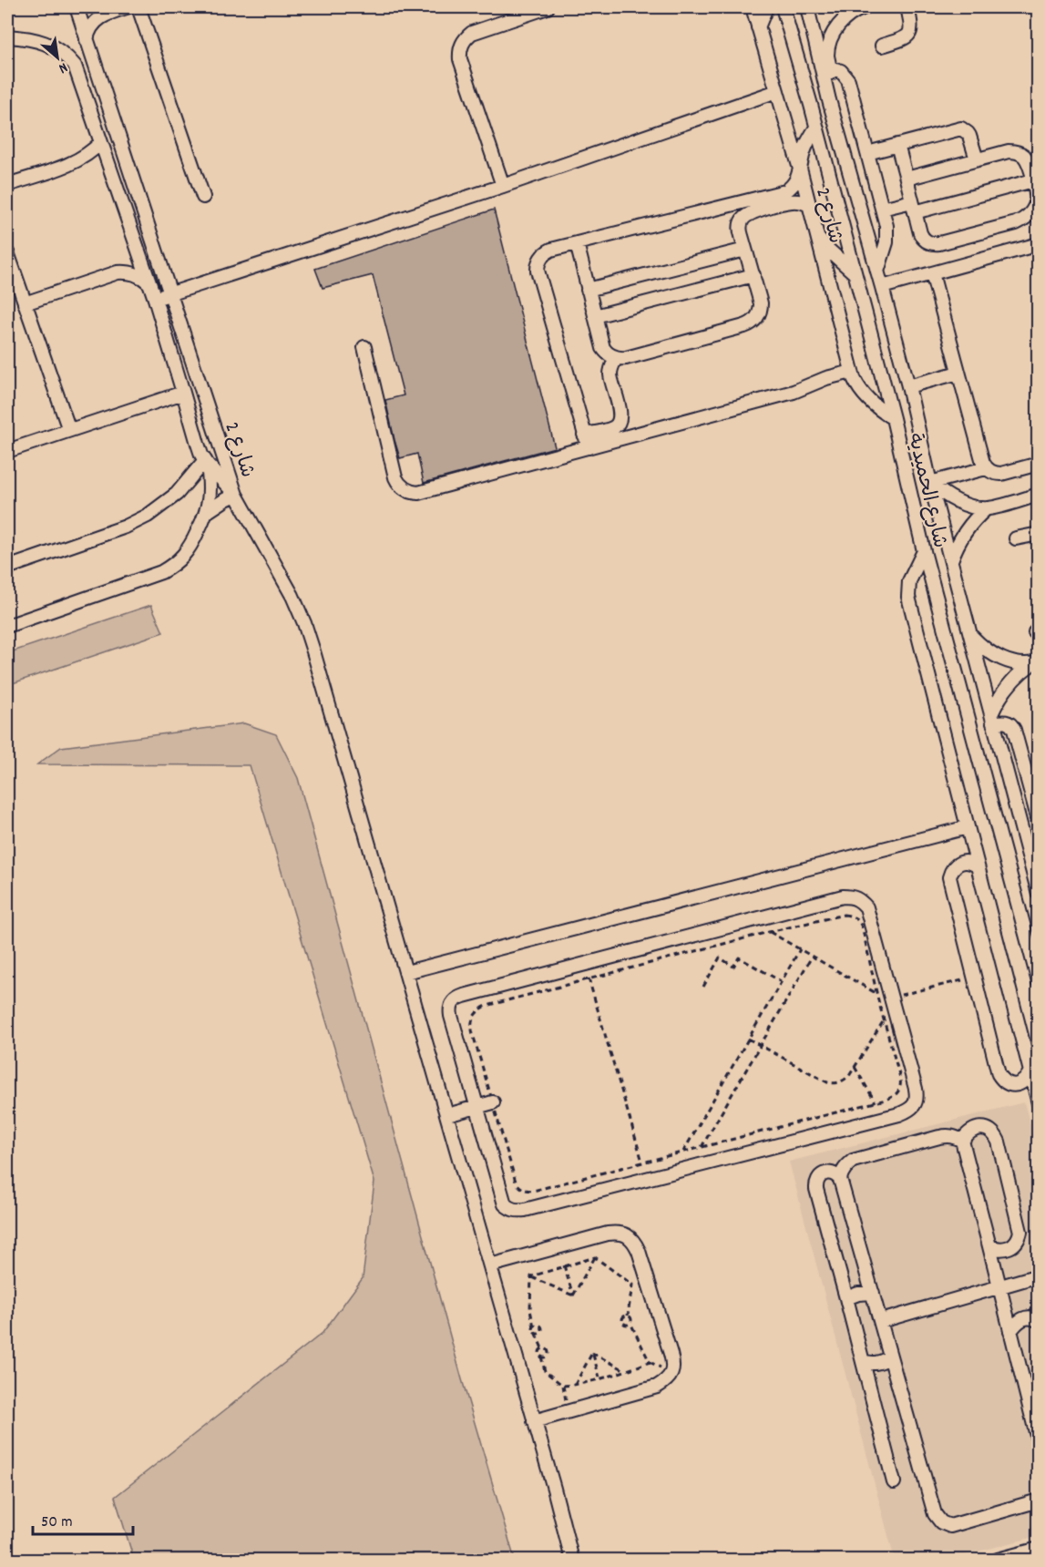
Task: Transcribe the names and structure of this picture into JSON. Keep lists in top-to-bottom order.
{
  "streets": {
    "street": ["شارع 2", "شارع الحميدية"]
  },
  "crossings": [
    ["شارع 2", "شارع الحميدية"]
  ],
  "scale_bar": "50 m",
  "north": "bottom right"
}
